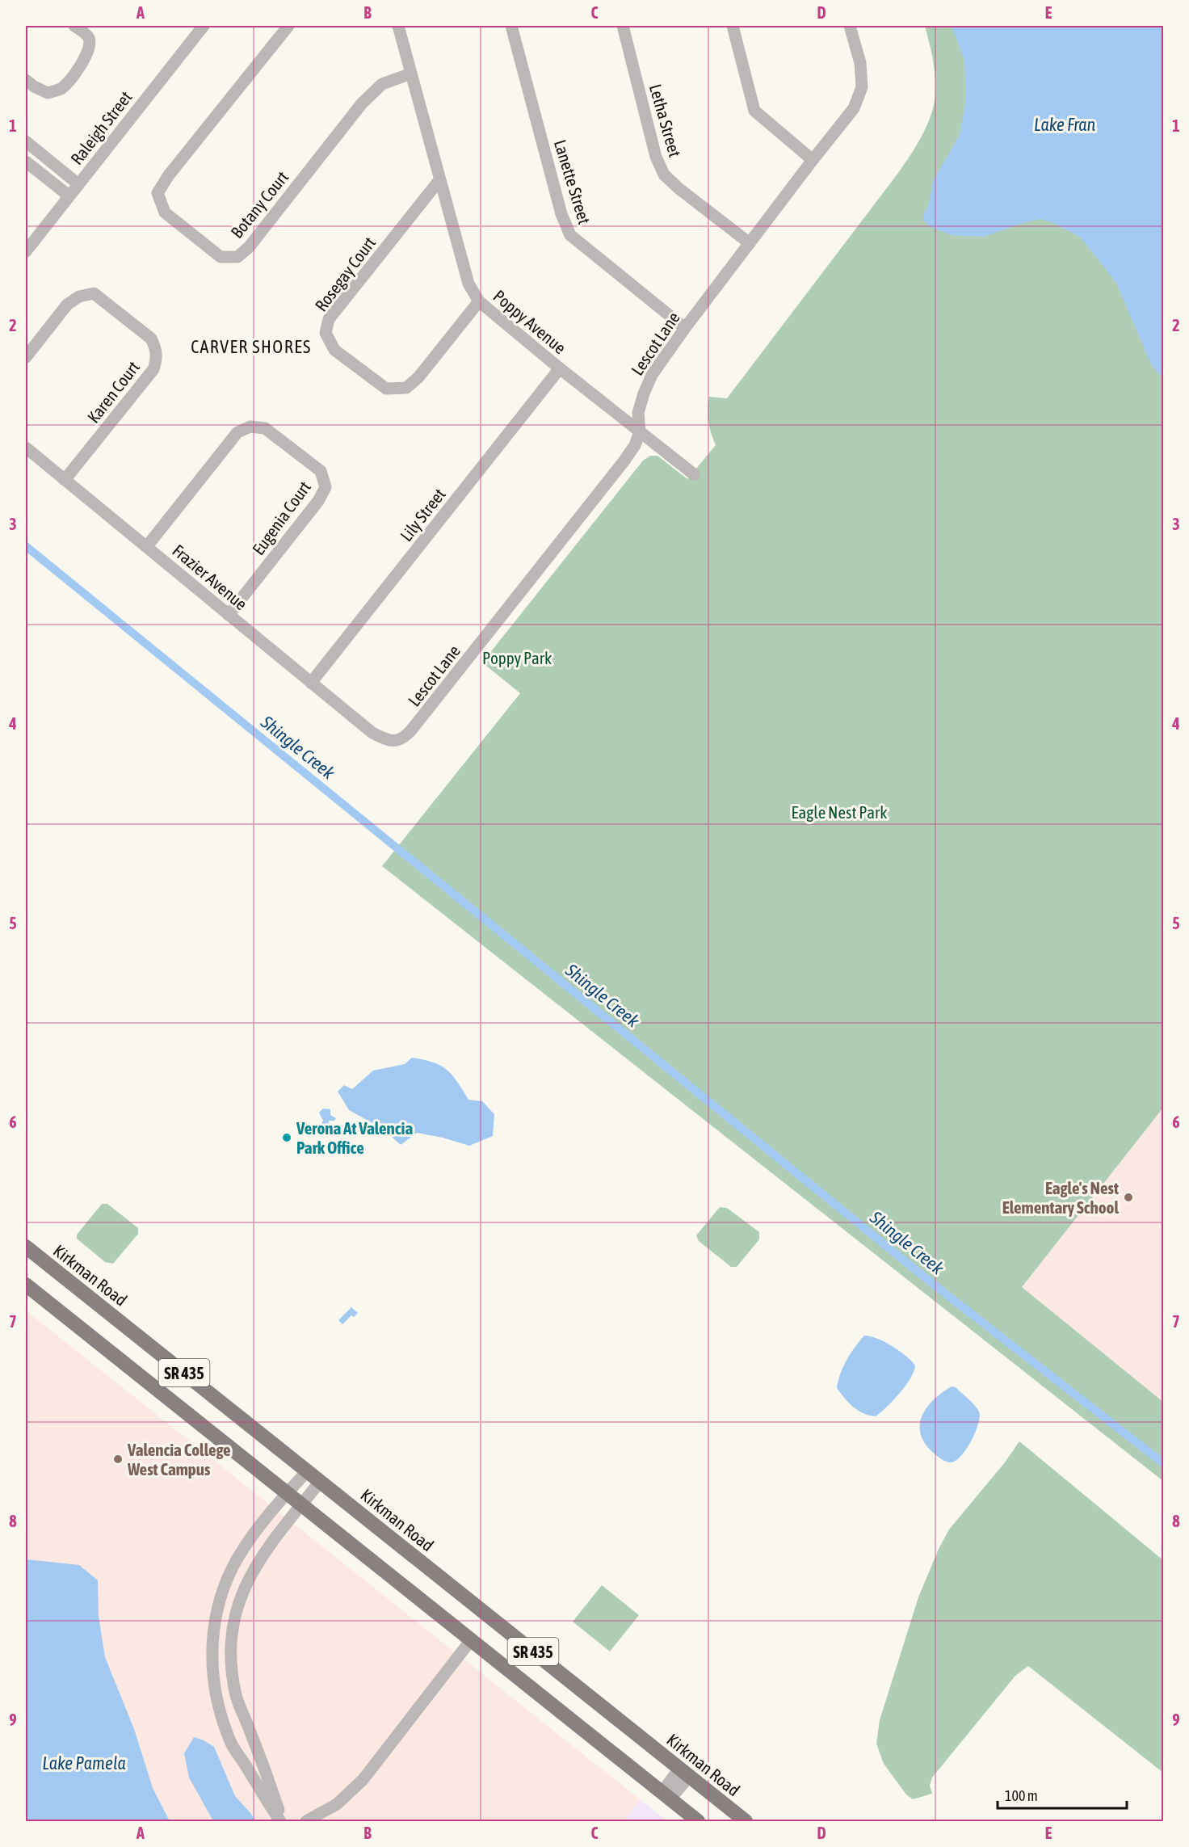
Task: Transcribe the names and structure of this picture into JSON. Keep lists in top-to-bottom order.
{
  "streets": {
    "main road": ["Kirkman Road", "SR 435"],
    "street": [
      "Letha Street",
      "Raleigh Street",
      "Lanette Street",
      "Botany Court",
      "Rosegay Court",
      "Poppy Avenue",
      "Lescot Lane",
      "Karen Court",
      "Lily Street",
      "Eugenia Court",
      "Frazier Avenue"
    ]
  },
  "crossings": [
    ["Letha Street", "Lescot Lane"],
    ["Lanette Street", "Lescot Lane"],
    ["Botany Court", "Poppy Avenue"],
    ["Rosegay Court", "Poppy Avenue"],
    ["Poppy Avenue", "Lescot Lane"],
    ["Poppy Avenue", "Lily Street"],
    ["Lescot Lane", "Frazier Avenue"],
    ["Karen Court", "Frazier Avenue"],
    ["Lily Street", "Frazier Avenue"],
    ["Eugenia Court", "Frazier Avenue"]
  ],
  "districts": ["CARVER SHORES"],
  "water": ["Lake Fran", "Shingle Creek", "Lake Pamela"],
  "parks": ["Poppy Park", "Eagle Nest Park"],
  "places": ["Verona At Valencia Park Office", "Eagle's Nest Elementary School", "Valencia College West Campus"],
  "scale_bar": "100 m",
  "grid": {
    "columns": [
      "A",
      "B",
      "C",
      "D",
      "E"
    ],
    "rows": [
      "1",
      "2",
      "3",
      "4",
      "5",
      "6",
      "7",
      "8",
      "9"
    ]
  }
}
